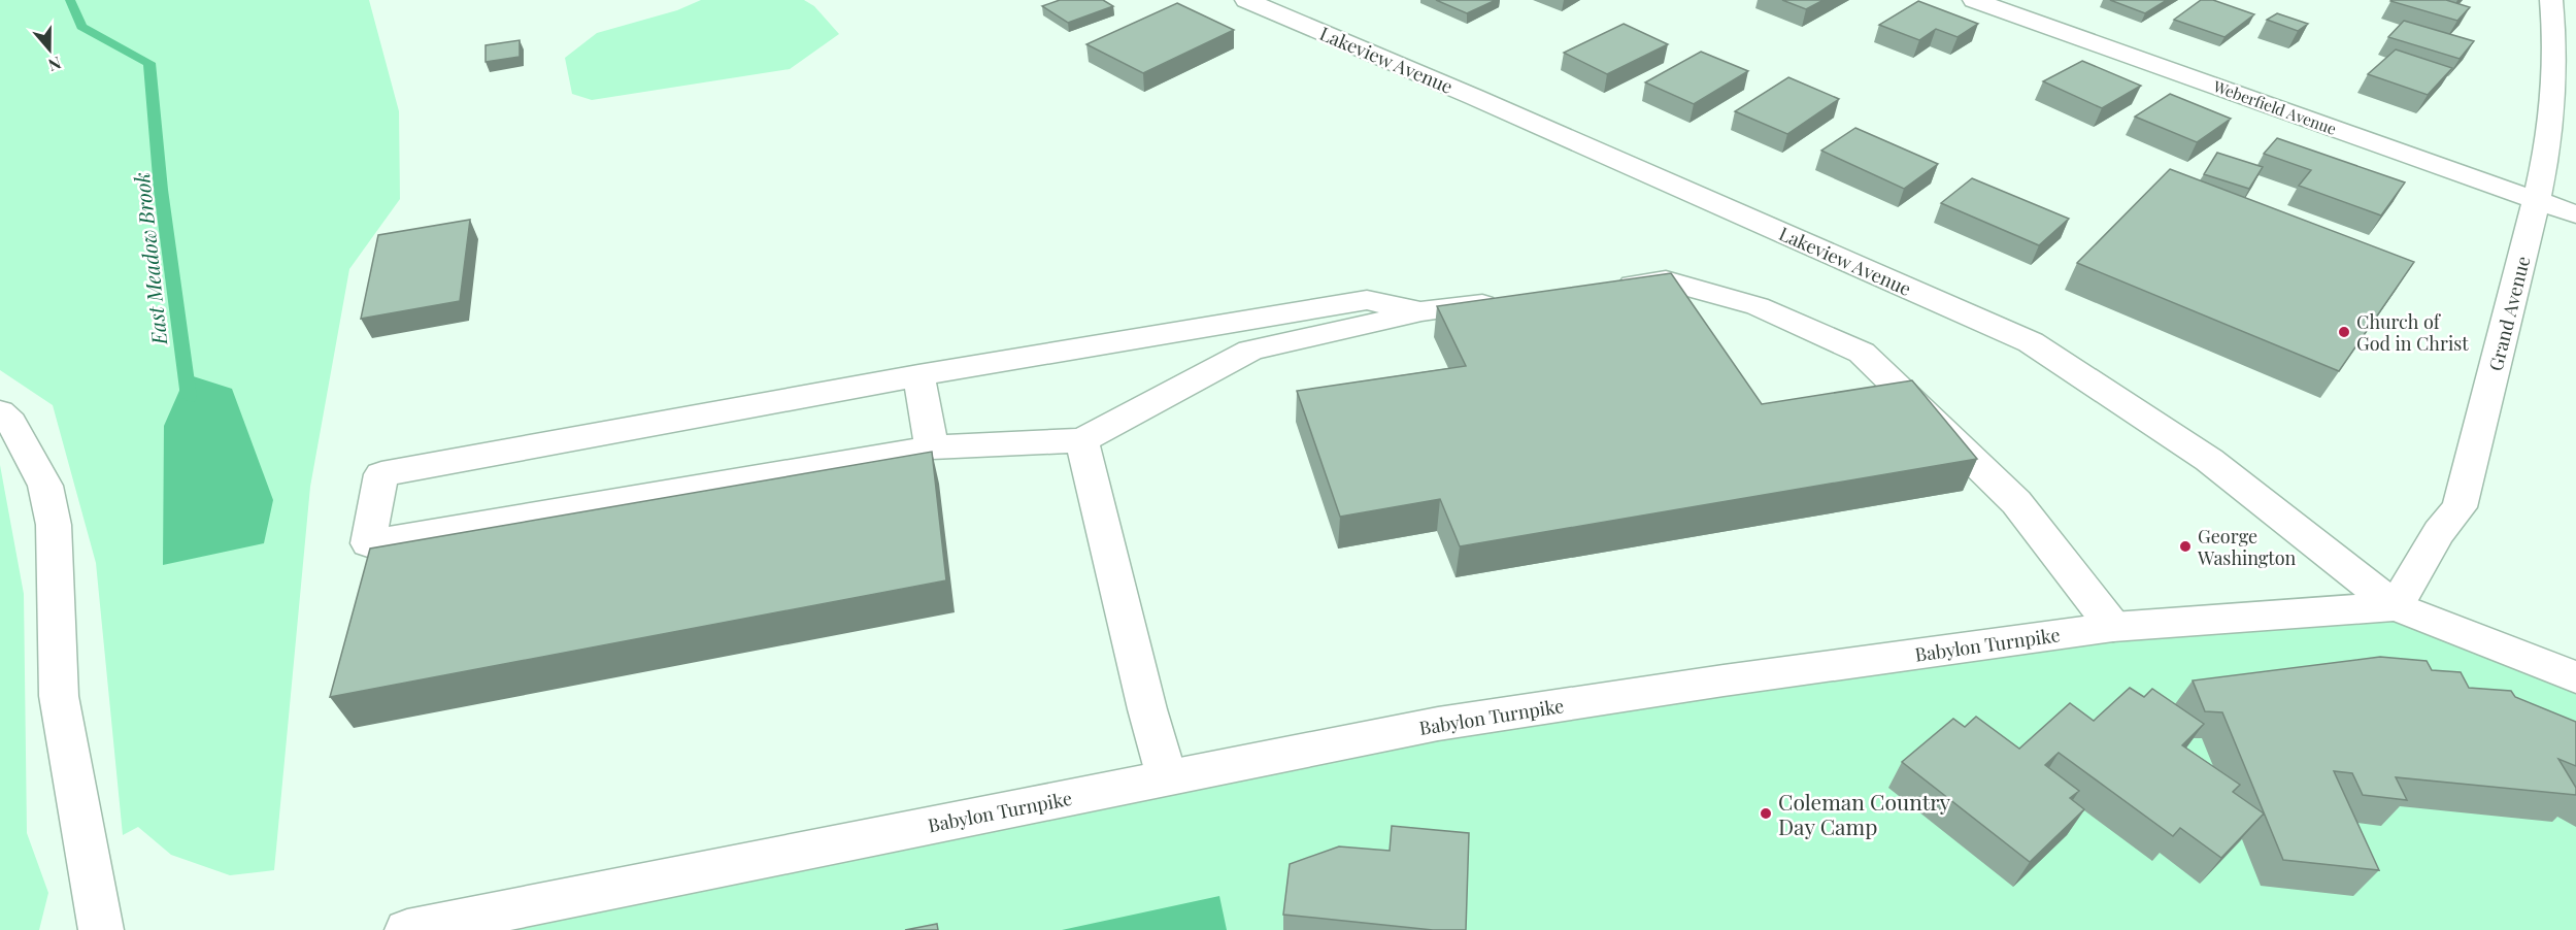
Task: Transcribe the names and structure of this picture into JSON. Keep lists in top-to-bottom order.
{
  "streets": {
    "main road": [
      "Lakeview Avenue",
      "Weberfield Avenue",
      "Grand Avenue",
      "Babylon Turnpike"
    ]
  },
  "crossings": [
    ["Lakeview Avenue", "Grand Avenue"],
    ["Lakeview Avenue", "Babylon Turnpike"],
    ["Weberfield Avenue", "Grand Avenue"],
    ["Grand Avenue", "Babylon Turnpike"]
  ],
  "water": ["East Meadow Brook"],
  "places": ["Church of God in Christ", "George Washington", "Coleman Country Day Camp"],
  "north": "bottom"
}
